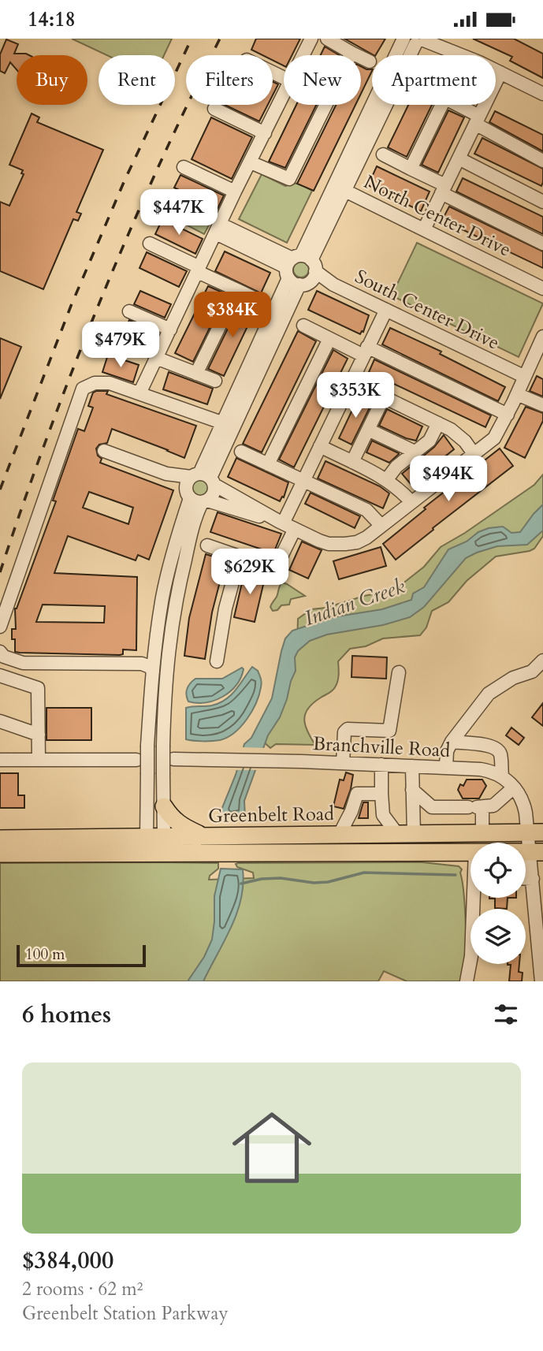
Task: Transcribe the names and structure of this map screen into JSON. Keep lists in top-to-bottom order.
{
  "streets": {
    "main road": ["Greenbelt Road"],
    "street": ["North Center Drive", "South Center Drive", "Branchville Road"]
  },
  "crossings": [
    ["Branchville Road", "Greenbelt Road"]
  ],
  "water": ["Indian Creek"],
  "scale_bar": "100 m",
  "page": {
    "status": "14:18",
    "chip": [
      "Buy",
      "Rent",
      "Filters",
      "New",
      "Apartment"
    ],
    "price": [
      "$447K",
      "$384K",
      "$479K",
      "$353K",
      "$494K",
      "$629K"
    ],
    "scale": "100 m",
    "heading": "6 homes",
    "list": [
      {
        "name": "$384,000",
        "note": "2 rooms · 62 m² · Greenbelt Station Parkway"
      }
    ]
  }
}
